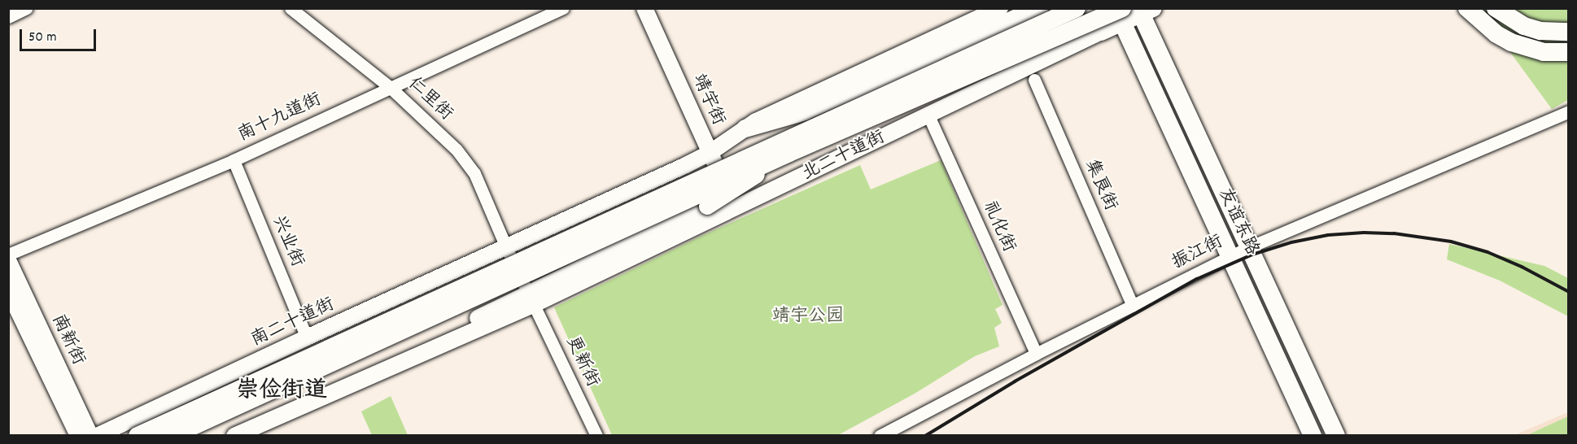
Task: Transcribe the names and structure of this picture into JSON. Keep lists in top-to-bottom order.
{
  "streets": {
    "highway": ["友谊东路"],
    "main road": [
      "靖宇街",
      "北二十道街",
      "南二十道街",
      "南新街"
    ],
    "street": [
      "仁里街",
      "南十九道街",
      "集良街",
      "礼化街",
      "兴业街",
      "振江街",
      "更新街"
    ]
  },
  "crossings": [
    ["仁里街", "南十九道街"],
    ["仁里街", "北二十道街"],
    ["仁里街", "南二十道街"],
    ["仁里街", "更新街"],
    ["靖宇街", "北二十道街"],
    ["南十九道街", "兴业街"],
    ["北二十道街", "礼化街"],
    ["北二十道街", "更新街"],
    ["集良街", "振江街"],
    ["友谊东路", "振江街"],
    ["礼化街", "振江街"],
    ["兴业街", "南二十道街"]
  ],
  "districts": ["崇俭街道"],
  "parks": ["靖宇公园"],
  "scale_bar": "50 m"
}
